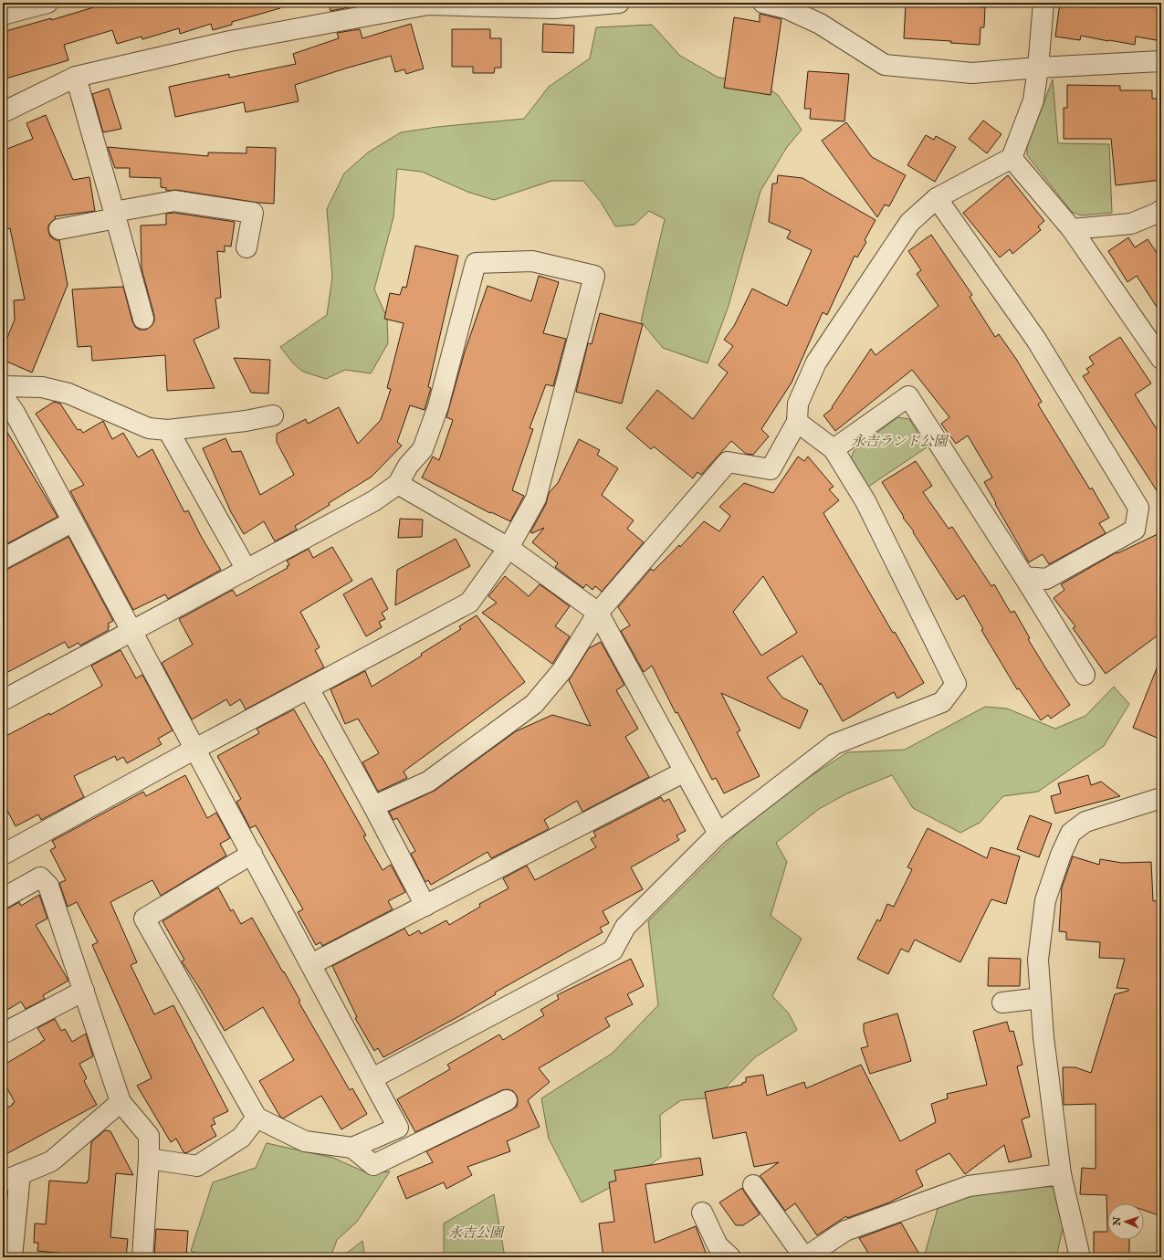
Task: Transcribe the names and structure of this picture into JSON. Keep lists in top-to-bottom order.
{
  "parks": ["永吉ランド公園", "永吉公園"],
  "north": "left"
}
